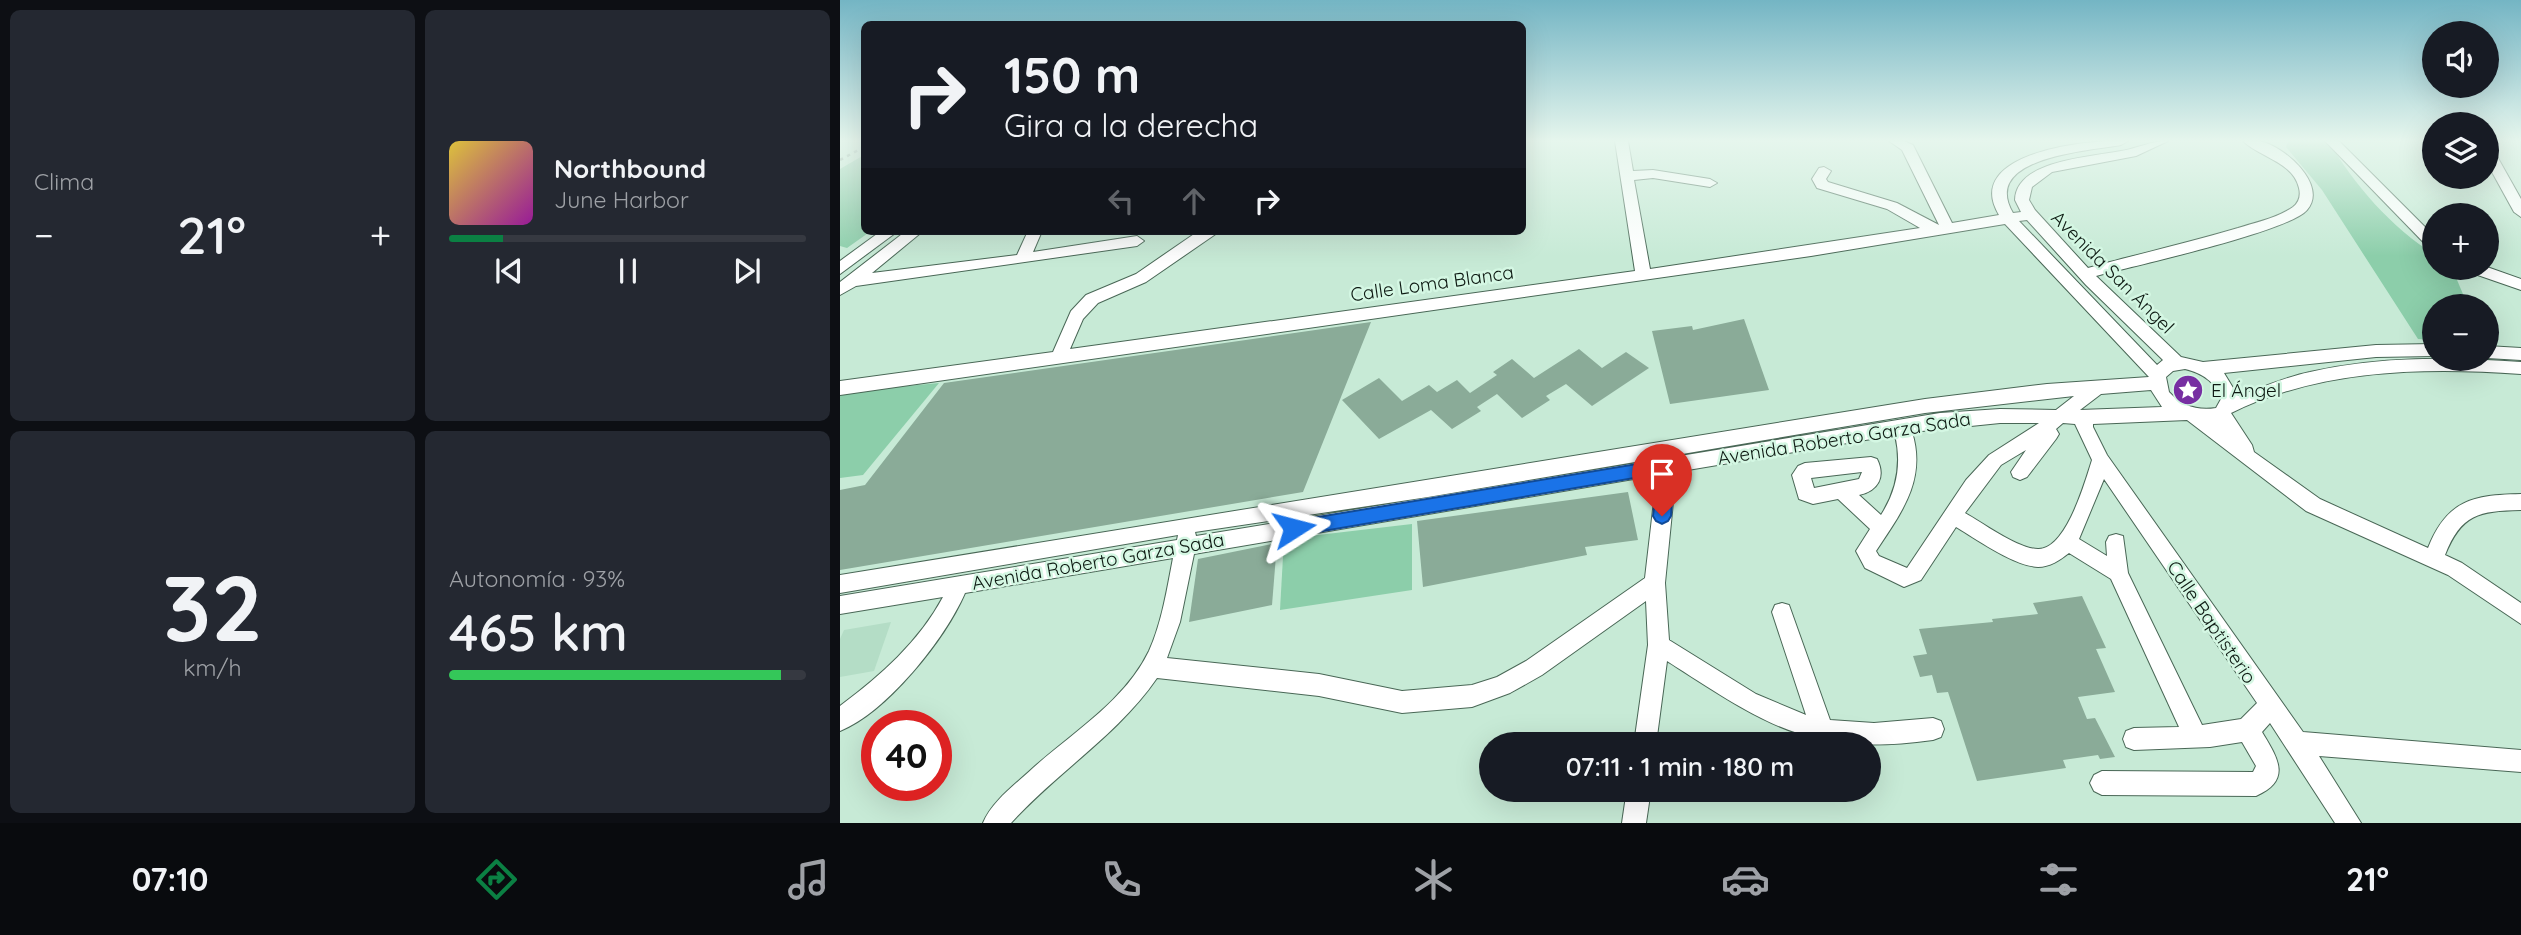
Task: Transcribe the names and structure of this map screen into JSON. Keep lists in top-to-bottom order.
{
  "streets": {
    "street": [
      "Avenida San Ángel",
      "Calle Loma Blanca",
      "Avenida Roberto Garza Sada",
      "Calle Baptisterio"
    ]
  },
  "crossings": [
    ["Avenida San Ángel", "Calle Loma Blanca"],
    ["Avenida San Ángel", "Avenida Roberto Garza Sada"],
    ["Avenida Roberto Garza Sada", "Calle Baptisterio"]
  ],
  "places": {
    "place": ["El Ángel"]
  },
  "page": {
    "tile": [
      "Clima",
      ["32", "km/h"],
      ["Autonomía · 93%", "465 km"]
    ],
    "map_buttons": ["+", "−"],
    "turn": ["150 m", "Gira a la derecha"],
    "song": ["Northbound", "June Harbor"],
    "heat": ["−", "21°", "+"],
    "limit": "40",
    "trip": "07:11 · 1 min · 180 m",
    "tabs": ["07:10", "21°"]
  }
}
